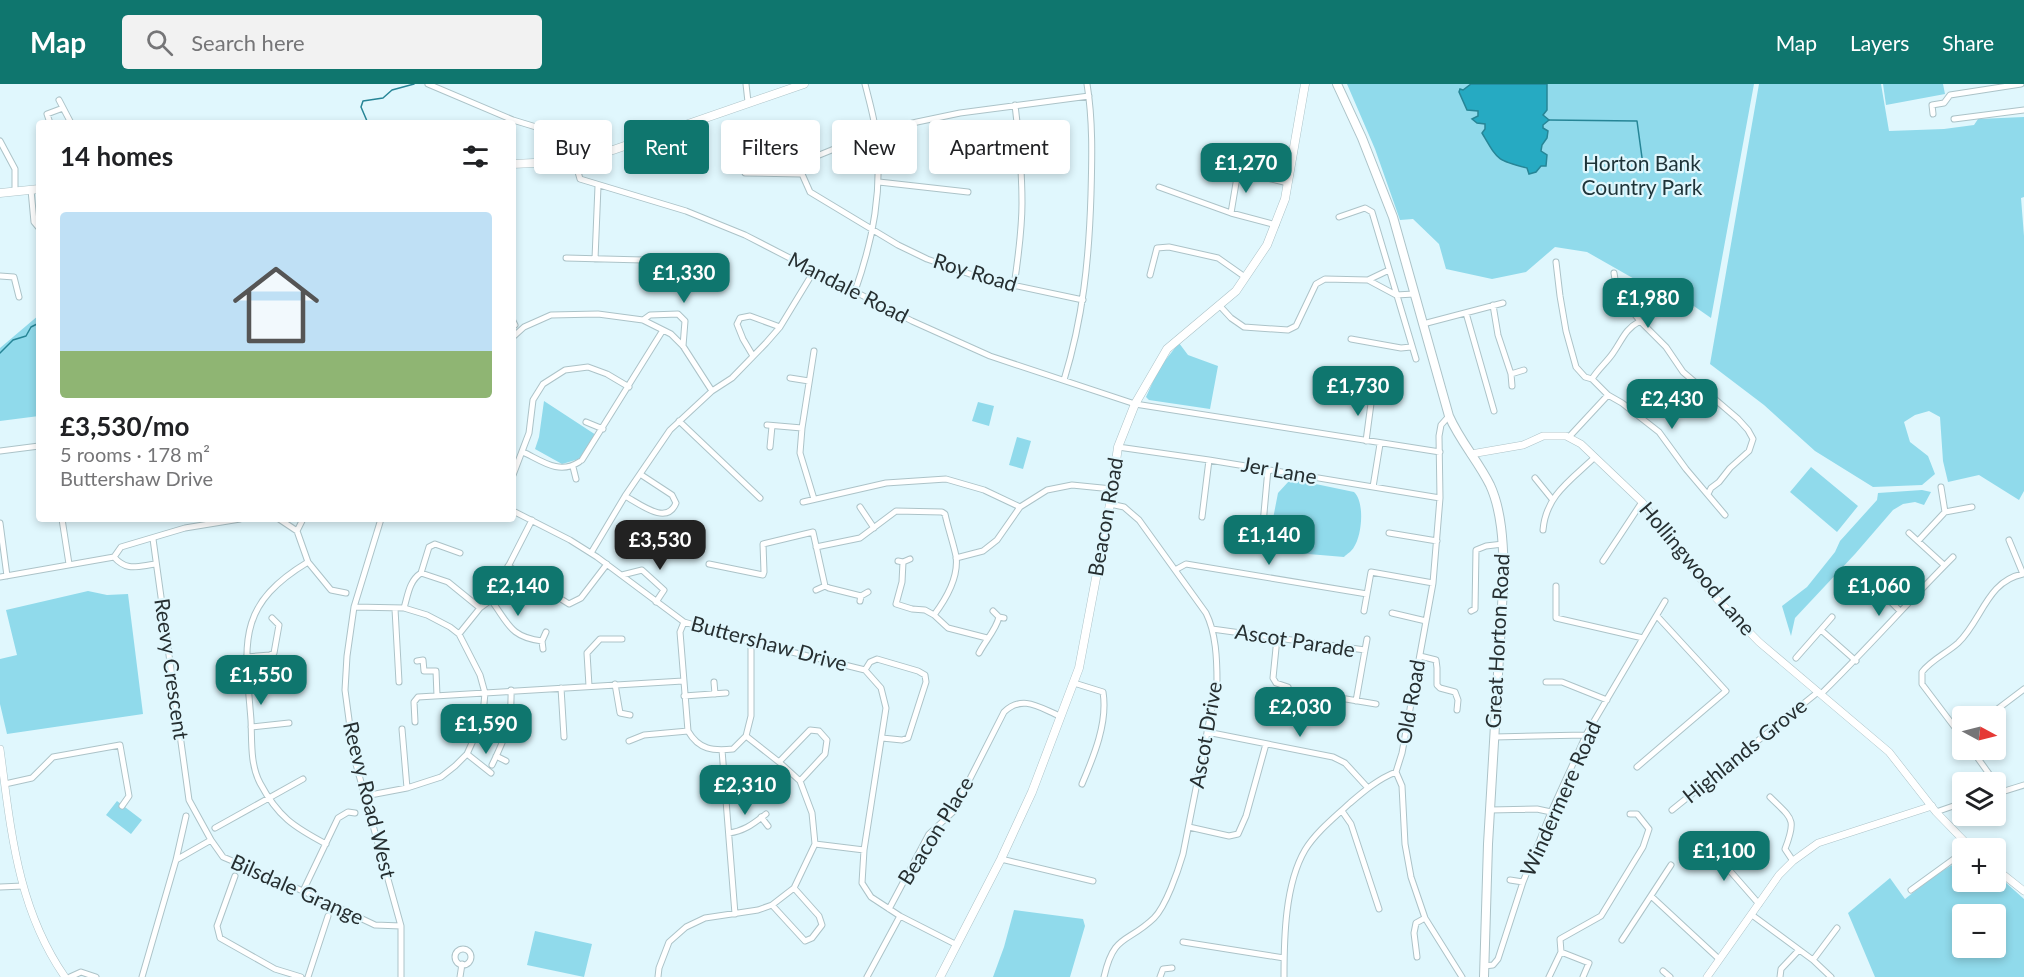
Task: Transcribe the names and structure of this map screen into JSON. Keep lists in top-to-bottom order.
{
  "streets": {
    "main road": ["Beacon Road", "Great Horton Road"],
    "street": [
      "Roy Road",
      "Mandale Road",
      "Jer Lane",
      "Hollingwood Lane",
      "Ascot Parade",
      "Buttershaw Drive",
      "Reevy Crescent",
      "Old Road",
      "Ascot Drive",
      "Highlands Grove",
      "Windermere Road",
      "Reevy Road West",
      "Beacon Place",
      "Bilsdale Grange"
    ]
  },
  "crossings": [
    ["Mandale Road", "Beacon Road"],
    ["Mandale Road", "Old Road"],
    ["Jer Lane", "Beacon Road"],
    ["Jer Lane", "Old Road"],
    ["Beacon Road", "Buttershaw Drive"],
    ["Beacon Road", "Ascot Drive"],
    ["Beacon Road", "Beacon Place"],
    ["Hollingwood Lane", "Highlands Grove"],
    ["Ascot Parade", "Ascot Drive"],
    ["Great Horton Road", "Old Road"],
    ["Great Horton Road", "Windermere Road"],
    ["Buttershaw Drive", "Beacon Place"],
    ["Reevy Crescent", "Bilsdale Grange"],
    ["Reevy Road West", "Bilsdale Grange"]
  ],
  "parks": ["Horton Bank Country Park"],
  "north": "right",
  "page": {
    "header": "Map",
    "search": "Search here",
    "nav": ["Map", "Layers", "Share"],
    "chip": [
      "Buy",
      "Rent",
      "Filters",
      "New",
      "Apartment"
    ],
    "heading": "14 homes",
    "price": [
      "£1,270",
      "£1,330",
      "£1,980",
      "£1,730",
      "£2,430",
      "£1,140",
      "£3,530",
      "£2,140",
      "£1,060",
      "£1,550",
      "£2,030",
      "£1,590",
      "£2,310",
      "£1,100"
    ],
    "list": [
      {
        "name": "£3,530/mo",
        "note": "5 rooms · 178 m² · Buttershaw Drive"
      }
    ],
    "map_buttons": ["+", "−"]
  }
}
